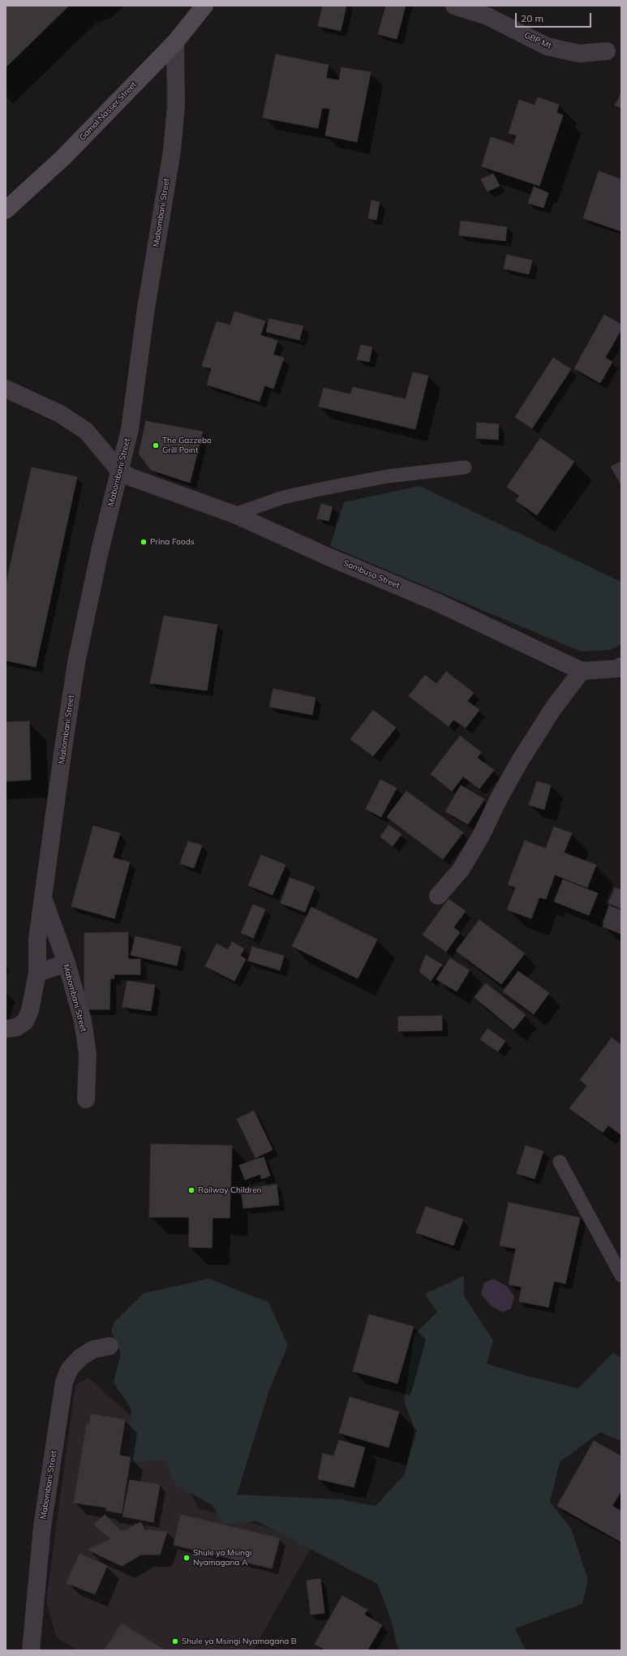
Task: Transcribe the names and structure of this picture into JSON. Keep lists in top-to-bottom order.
{
  "streets": {
    "main road": ["Gamal Nasser Street"],
    "street": ["GBP Mt", "Mabombani Street", "Sambusa Street"]
  },
  "crossings": [
    ["Gamal Nasser Street", "Mabombani Street"],
    ["Mabombani Street", "Sambusa Street"]
  ],
  "places": [
    "The Gazzebo Grill Point",
    "Prina Foods",
    "Railway Children",
    "Shule ya Msingi Nyamagana A",
    "Shule ya Msingi Nyamagana B"
  ],
  "scale_bar": "20 m"
}
